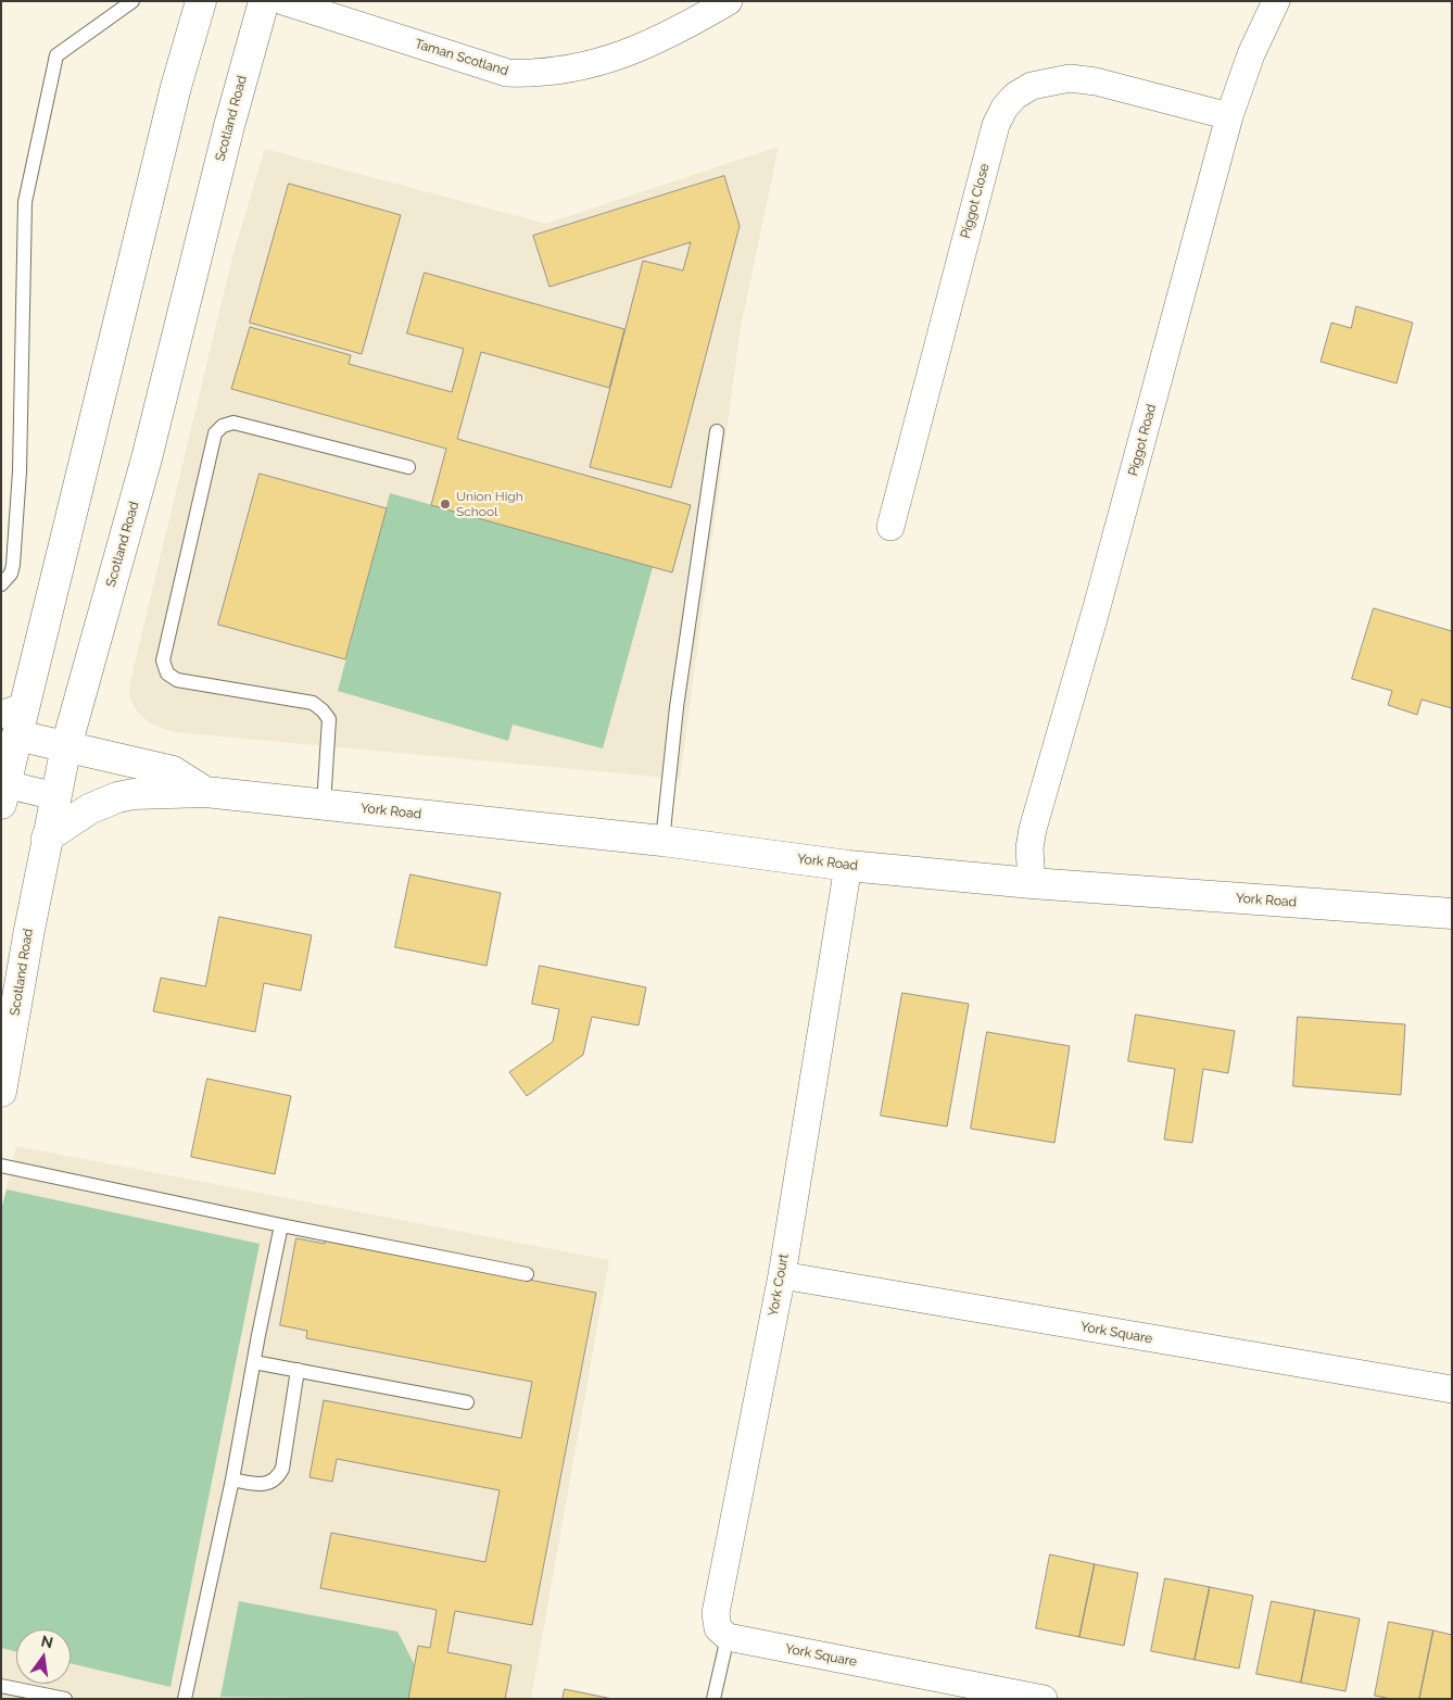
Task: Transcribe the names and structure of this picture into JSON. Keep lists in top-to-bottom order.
{
  "streets": {
    "main road": ["Scotland Road", "York Road"],
    "street": [
      "Taman Scotland",
      "Piggot Close",
      "Piggot Road",
      "York Court",
      "York Square"
    ]
  },
  "crossings": [
    ["Scotland Road", "York Road"],
    ["Piggot Close", "Piggot Road"],
    ["Piggot Road", "York Road"],
    ["York Road", "York Court"],
    ["York Court", "York Square"]
  ],
  "places": ["Union High School"],
  "north": "top"
}
